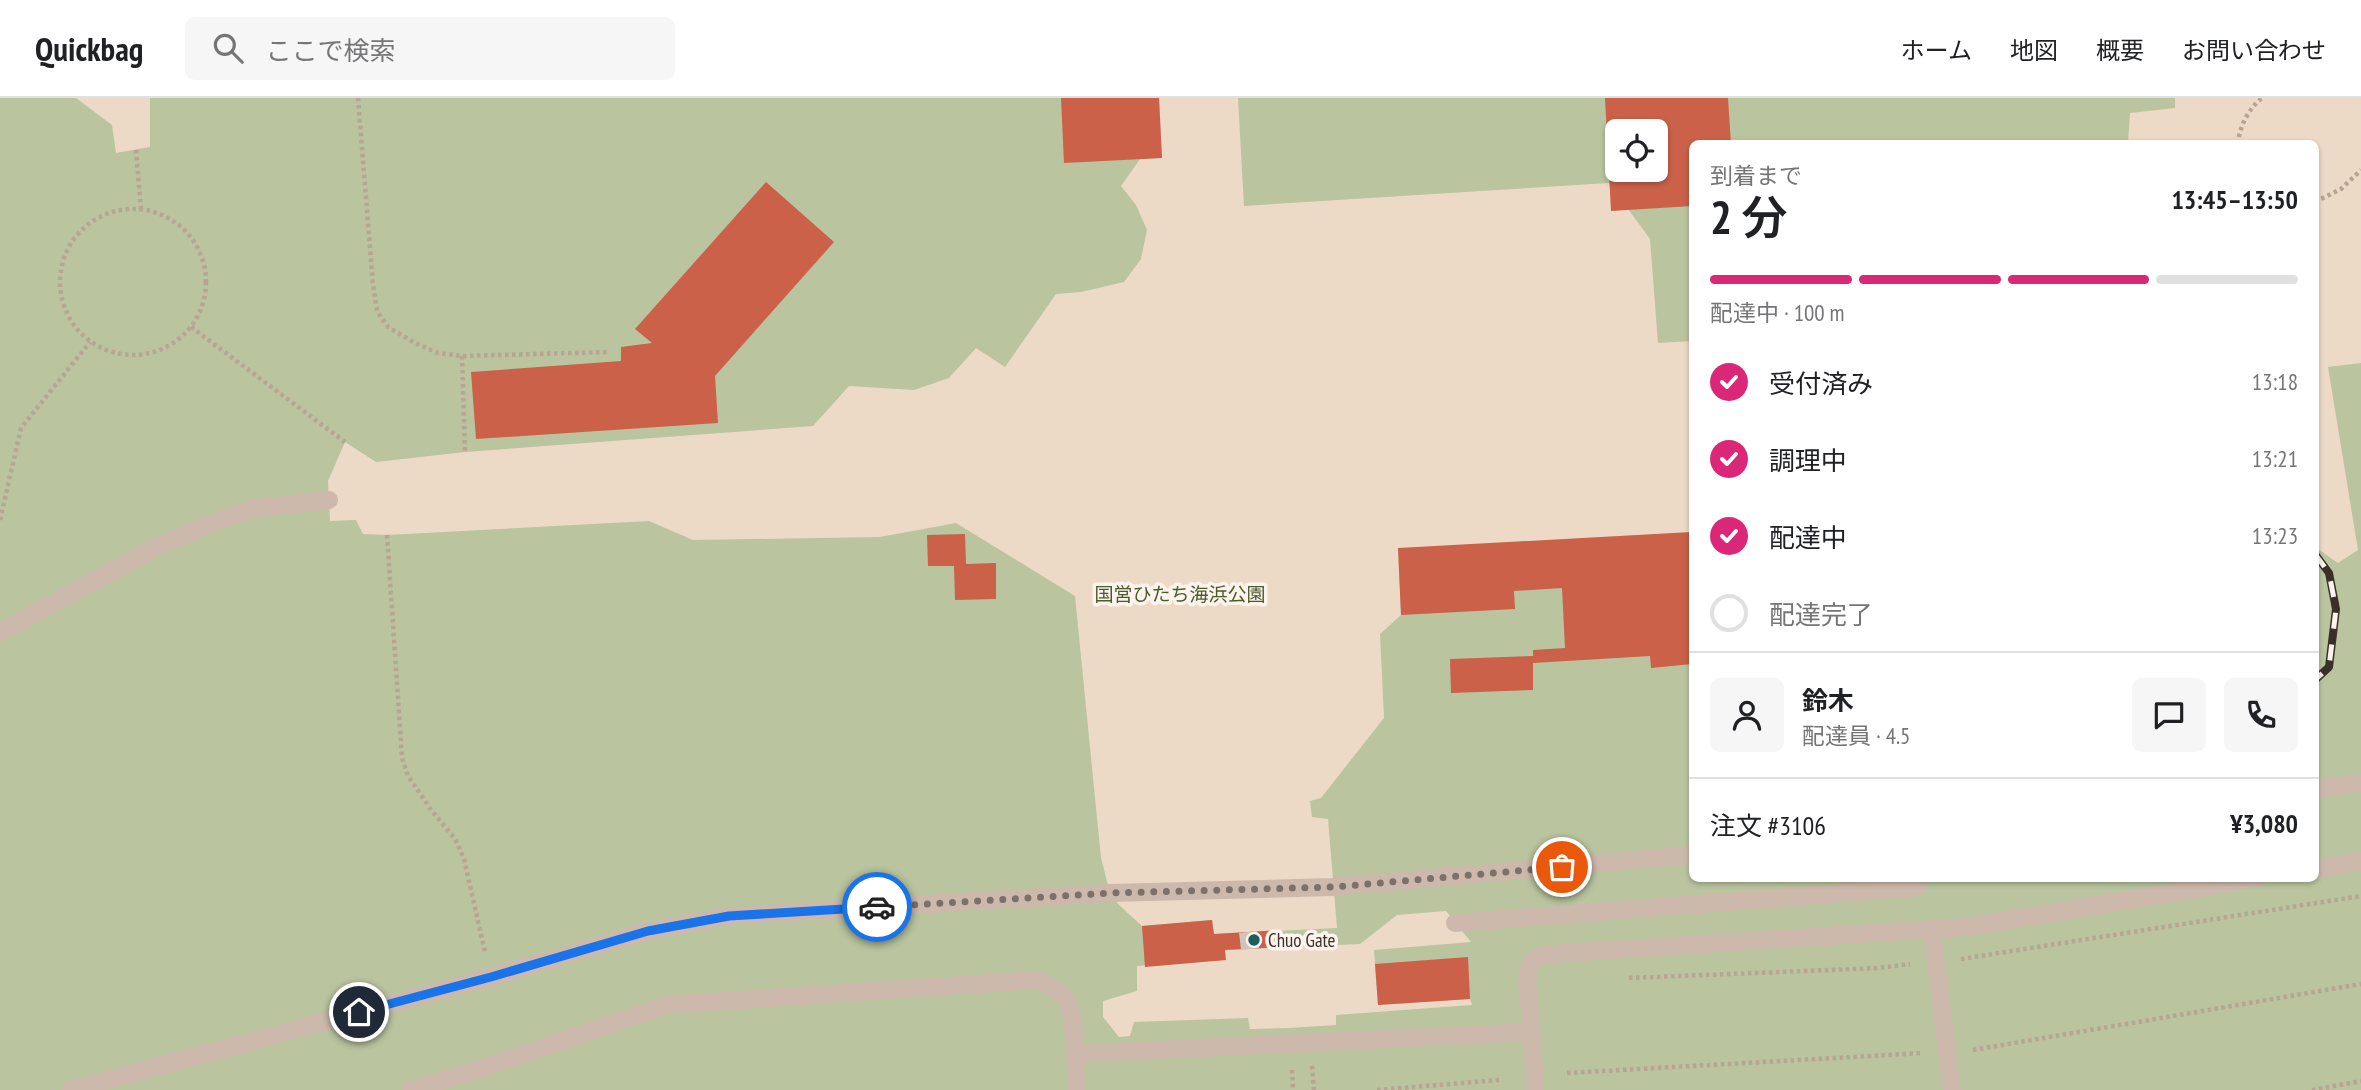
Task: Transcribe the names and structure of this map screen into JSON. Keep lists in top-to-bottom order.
{
  "parks": ["国営ひたち海浜公園"],
  "places": ["Chuo Gate"],
  "page": {
    "header": "Quickbag",
    "search": "ここで検索",
    "nav": [
      "ホーム",
      "地図",
      "概要",
      "お問い合わせ"
    ],
    "heading": ["2 分", "到着まで", "13:45–13:50"],
    "panel": [
      "鈴木",
      "配達員 · 4.5",
      "注文 #3106",
      "¥3,080"
    ],
    "bar": "配達中 · 100 m",
    "list": [
      ["受付済み", "13:18"],
      ["調理中", "13:21"],
      ["配達中", "13:23"],
      "配達完了"
    ]
  }
}
